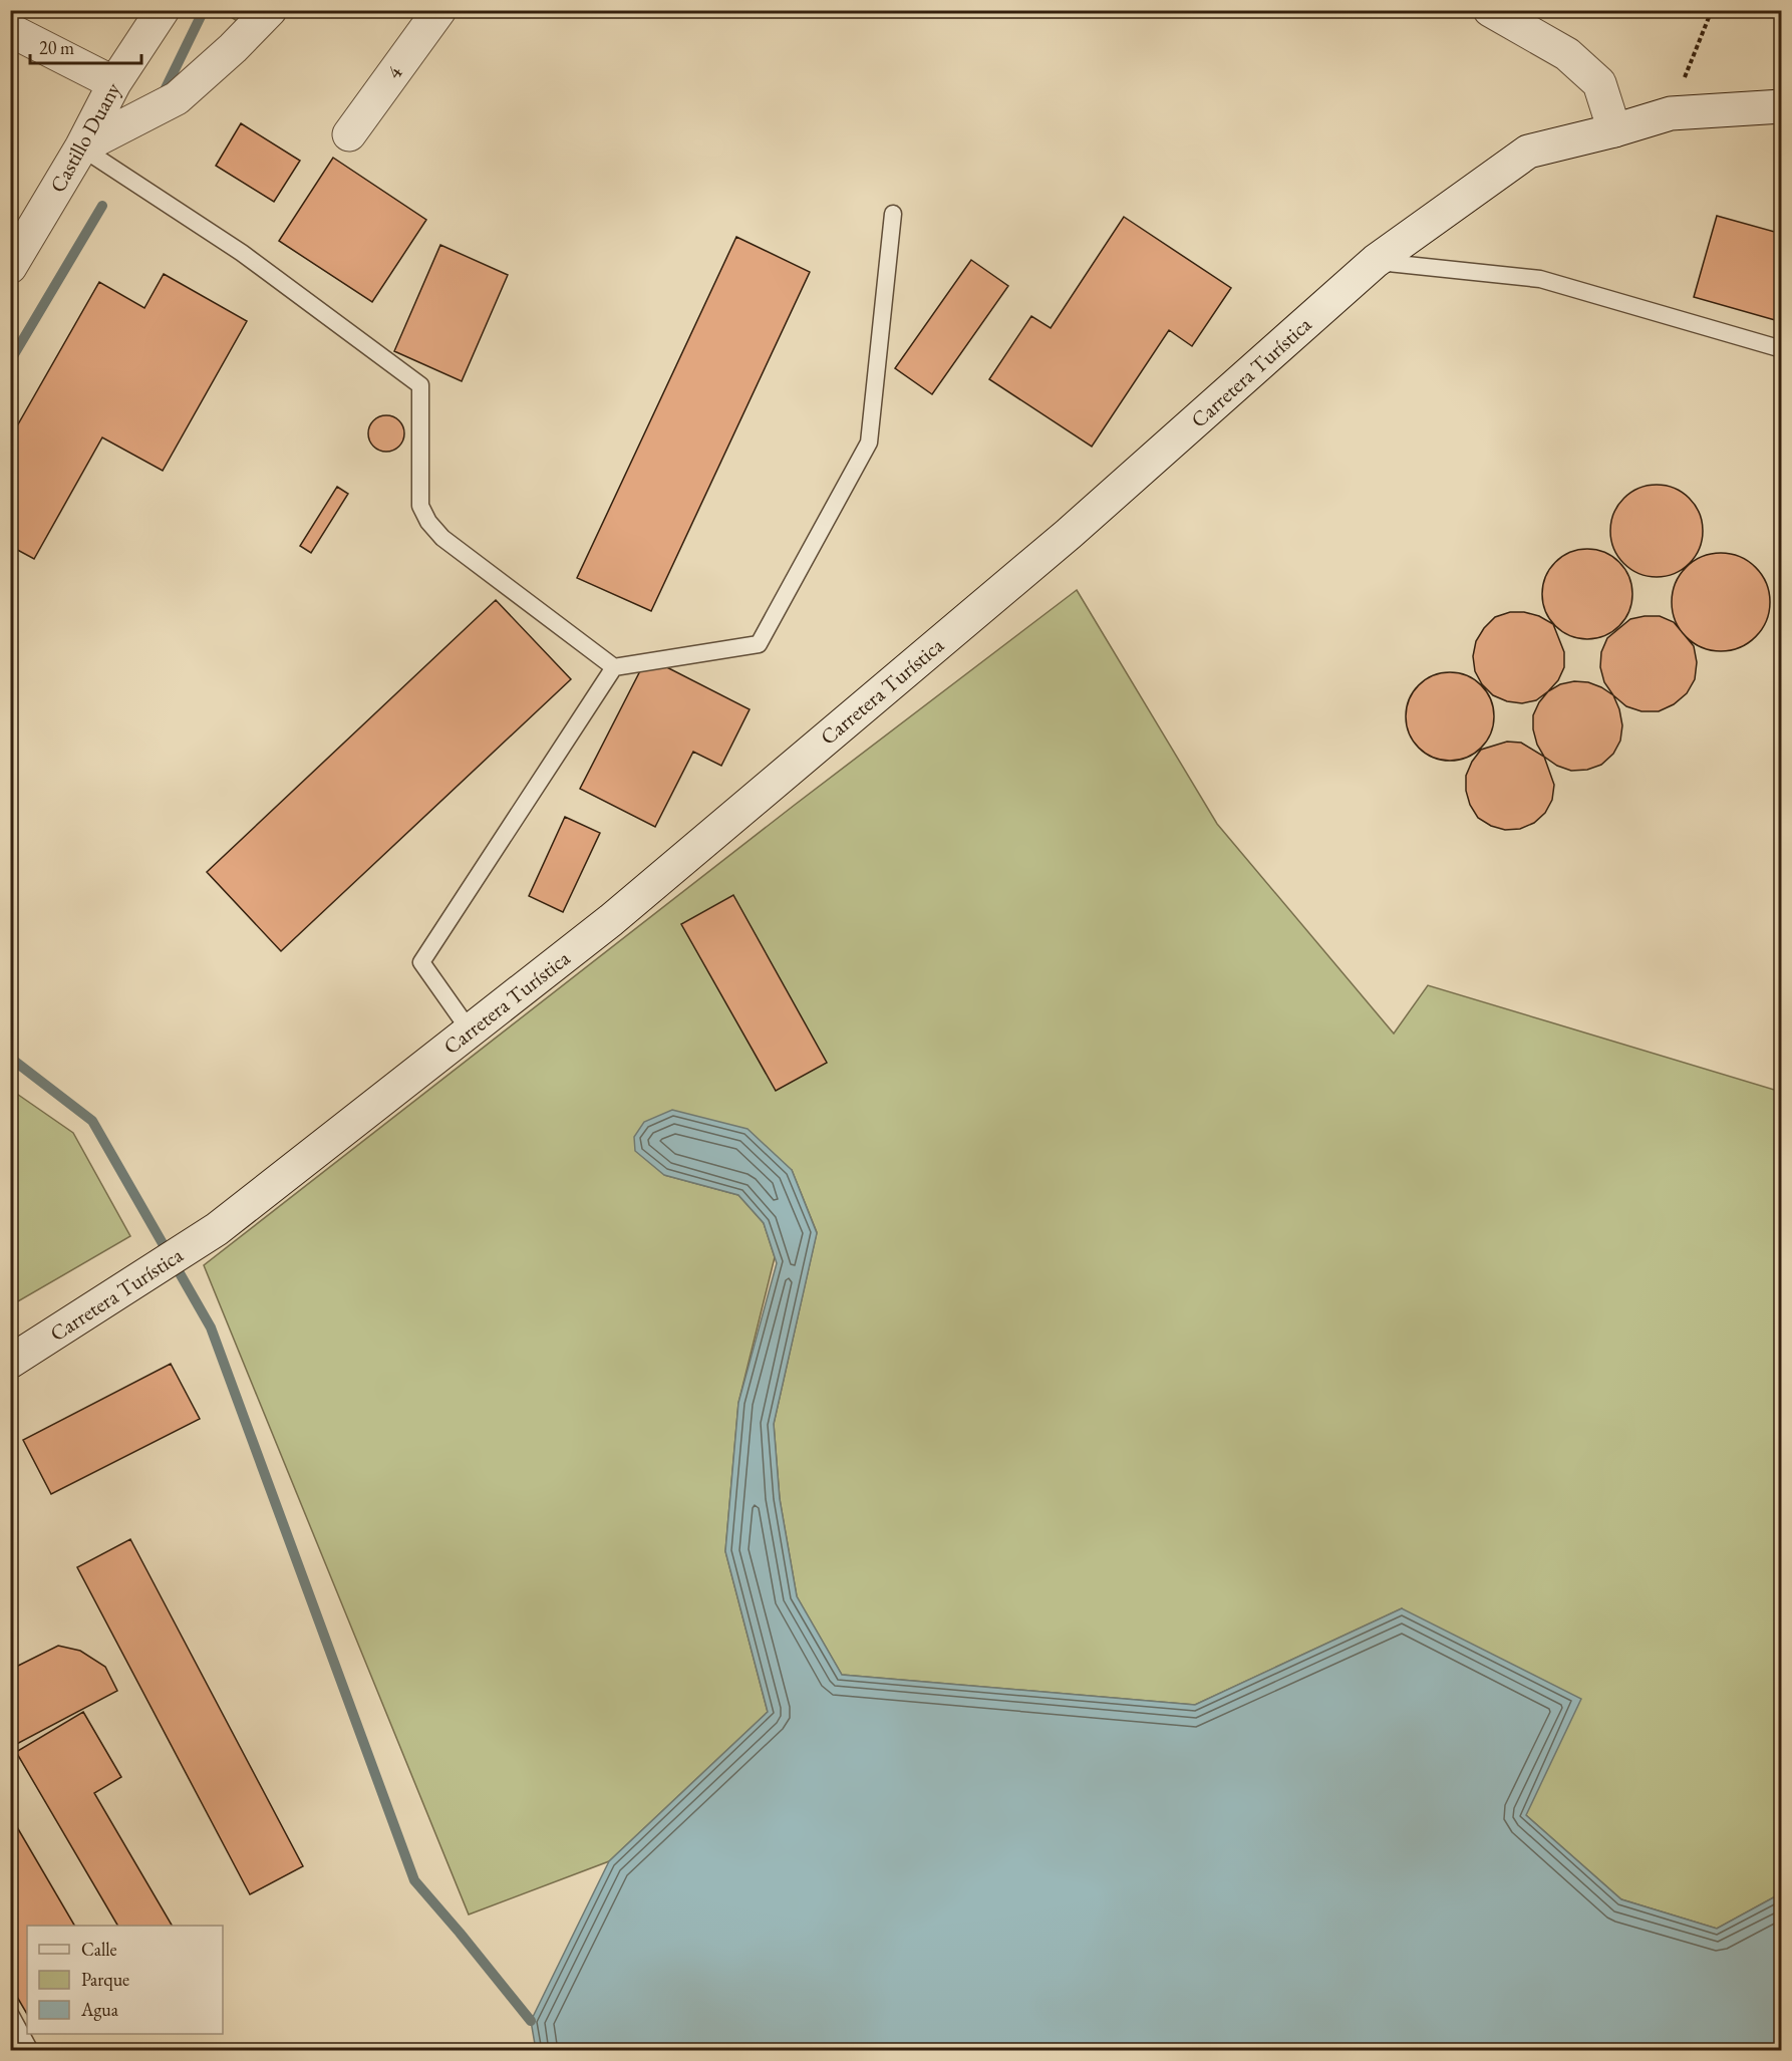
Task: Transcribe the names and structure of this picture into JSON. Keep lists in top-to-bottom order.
{
  "streets": {
    "main road": ["4", "Castillo Duany", "Carretera Turística"]
  },
  "legend": ["Calle", "Parque", "Agua"],
  "scale_bar": "20 m"
}
